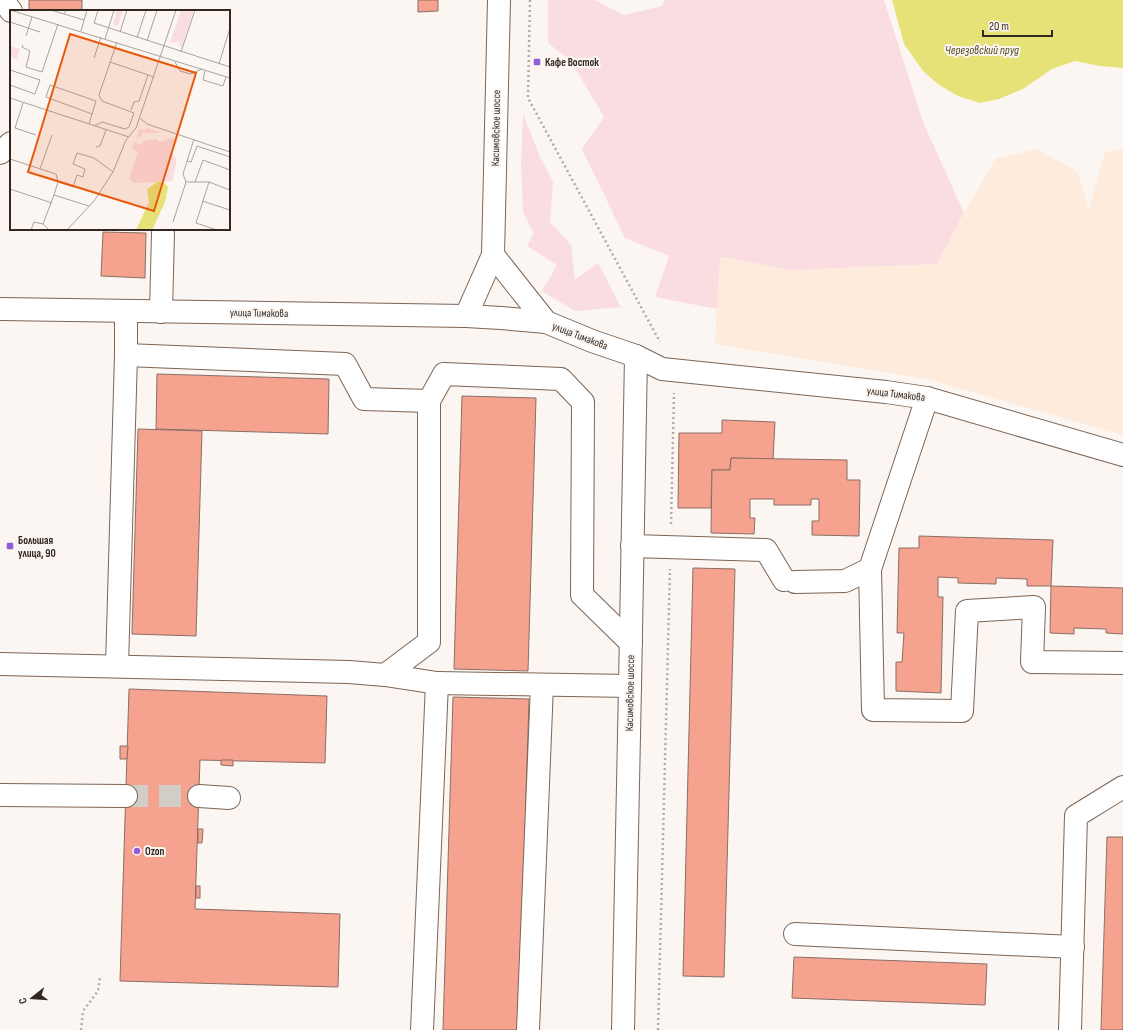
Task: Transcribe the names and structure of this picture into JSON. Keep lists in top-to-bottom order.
{
  "streets": {
    "street": ["Касимовское шоссе", "улица Тимакова"]
  },
  "crossings": [
    ["Касимовское шоссе", "улица Тимакова"]
  ],
  "water": ["Черезовский пруд"],
  "places": {
    "transit": ["Кафе Восток", "Большая улица, 90"],
    "other": ["Ozon"]
  },
  "scale_bar": "20 m",
  "north": "left"
}
